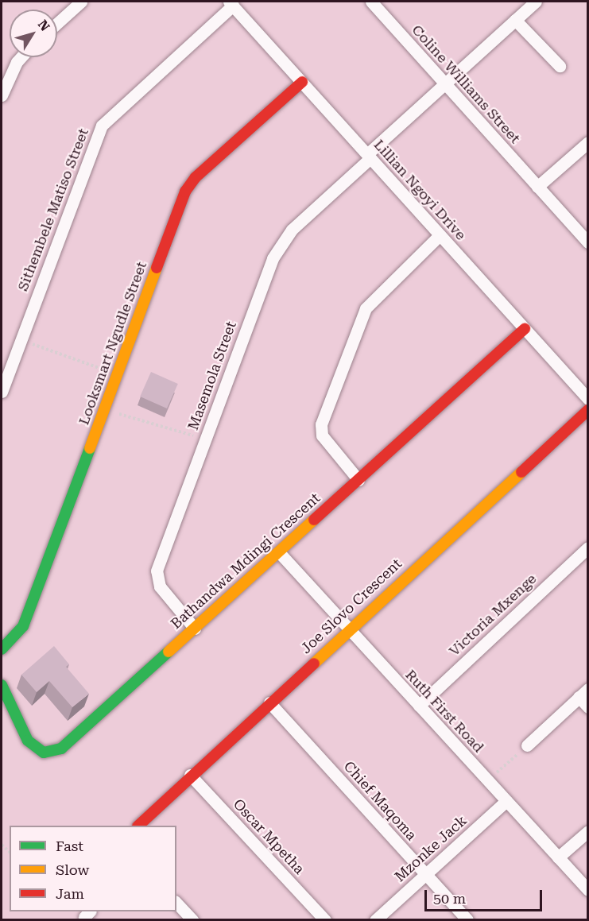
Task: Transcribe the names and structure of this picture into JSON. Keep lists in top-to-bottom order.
{
  "streets": {
    "street": [
      "Coline Williams Street",
      "Lillian Ngoyi Drive",
      "Sithembele Matiso Street",
      "Looksmart Ngudle Street",
      "Masemola Street",
      "Bathandwa Mdingi Crescent",
      "Joe Slovo Crescent",
      "Victoria Mxenge",
      "Ruth First Road",
      "Chief Maqoma",
      "Oscar Mpetha",
      "Mzonke Jack"
    ]
  },
  "crossings": [
    ["Coline Williams Street", "Masemola Street"],
    ["Lillian Ngoyi Drive", "Sithembele Matiso Street"],
    ["Lillian Ngoyi Drive", "Looksmart Ngudle Street"],
    ["Lillian Ngoyi Drive", "Masemola Street"],
    ["Lillian Ngoyi Drive", "Bathandwa Mdingi Crescent"],
    ["Masemola Street", "Bathandwa Mdingi Crescent"],
    ["Bathandwa Mdingi Crescent", "Ruth First Road"],
    ["Joe Slovo Crescent", "Ruth First Road"],
    ["Joe Slovo Crescent", "Chief Maqoma"],
    ["Joe Slovo Crescent", "Oscar Mpetha"],
    ["Victoria Mxenge", "Ruth First Road"],
    ["Ruth First Road", "Mzonke Jack"],
    ["Chief Maqoma", "Mzonke Jack"]
  ],
  "legend": ["Fast", "Slow", "Jam"],
  "scale_bar": "50 m",
  "north": "top right"
}
